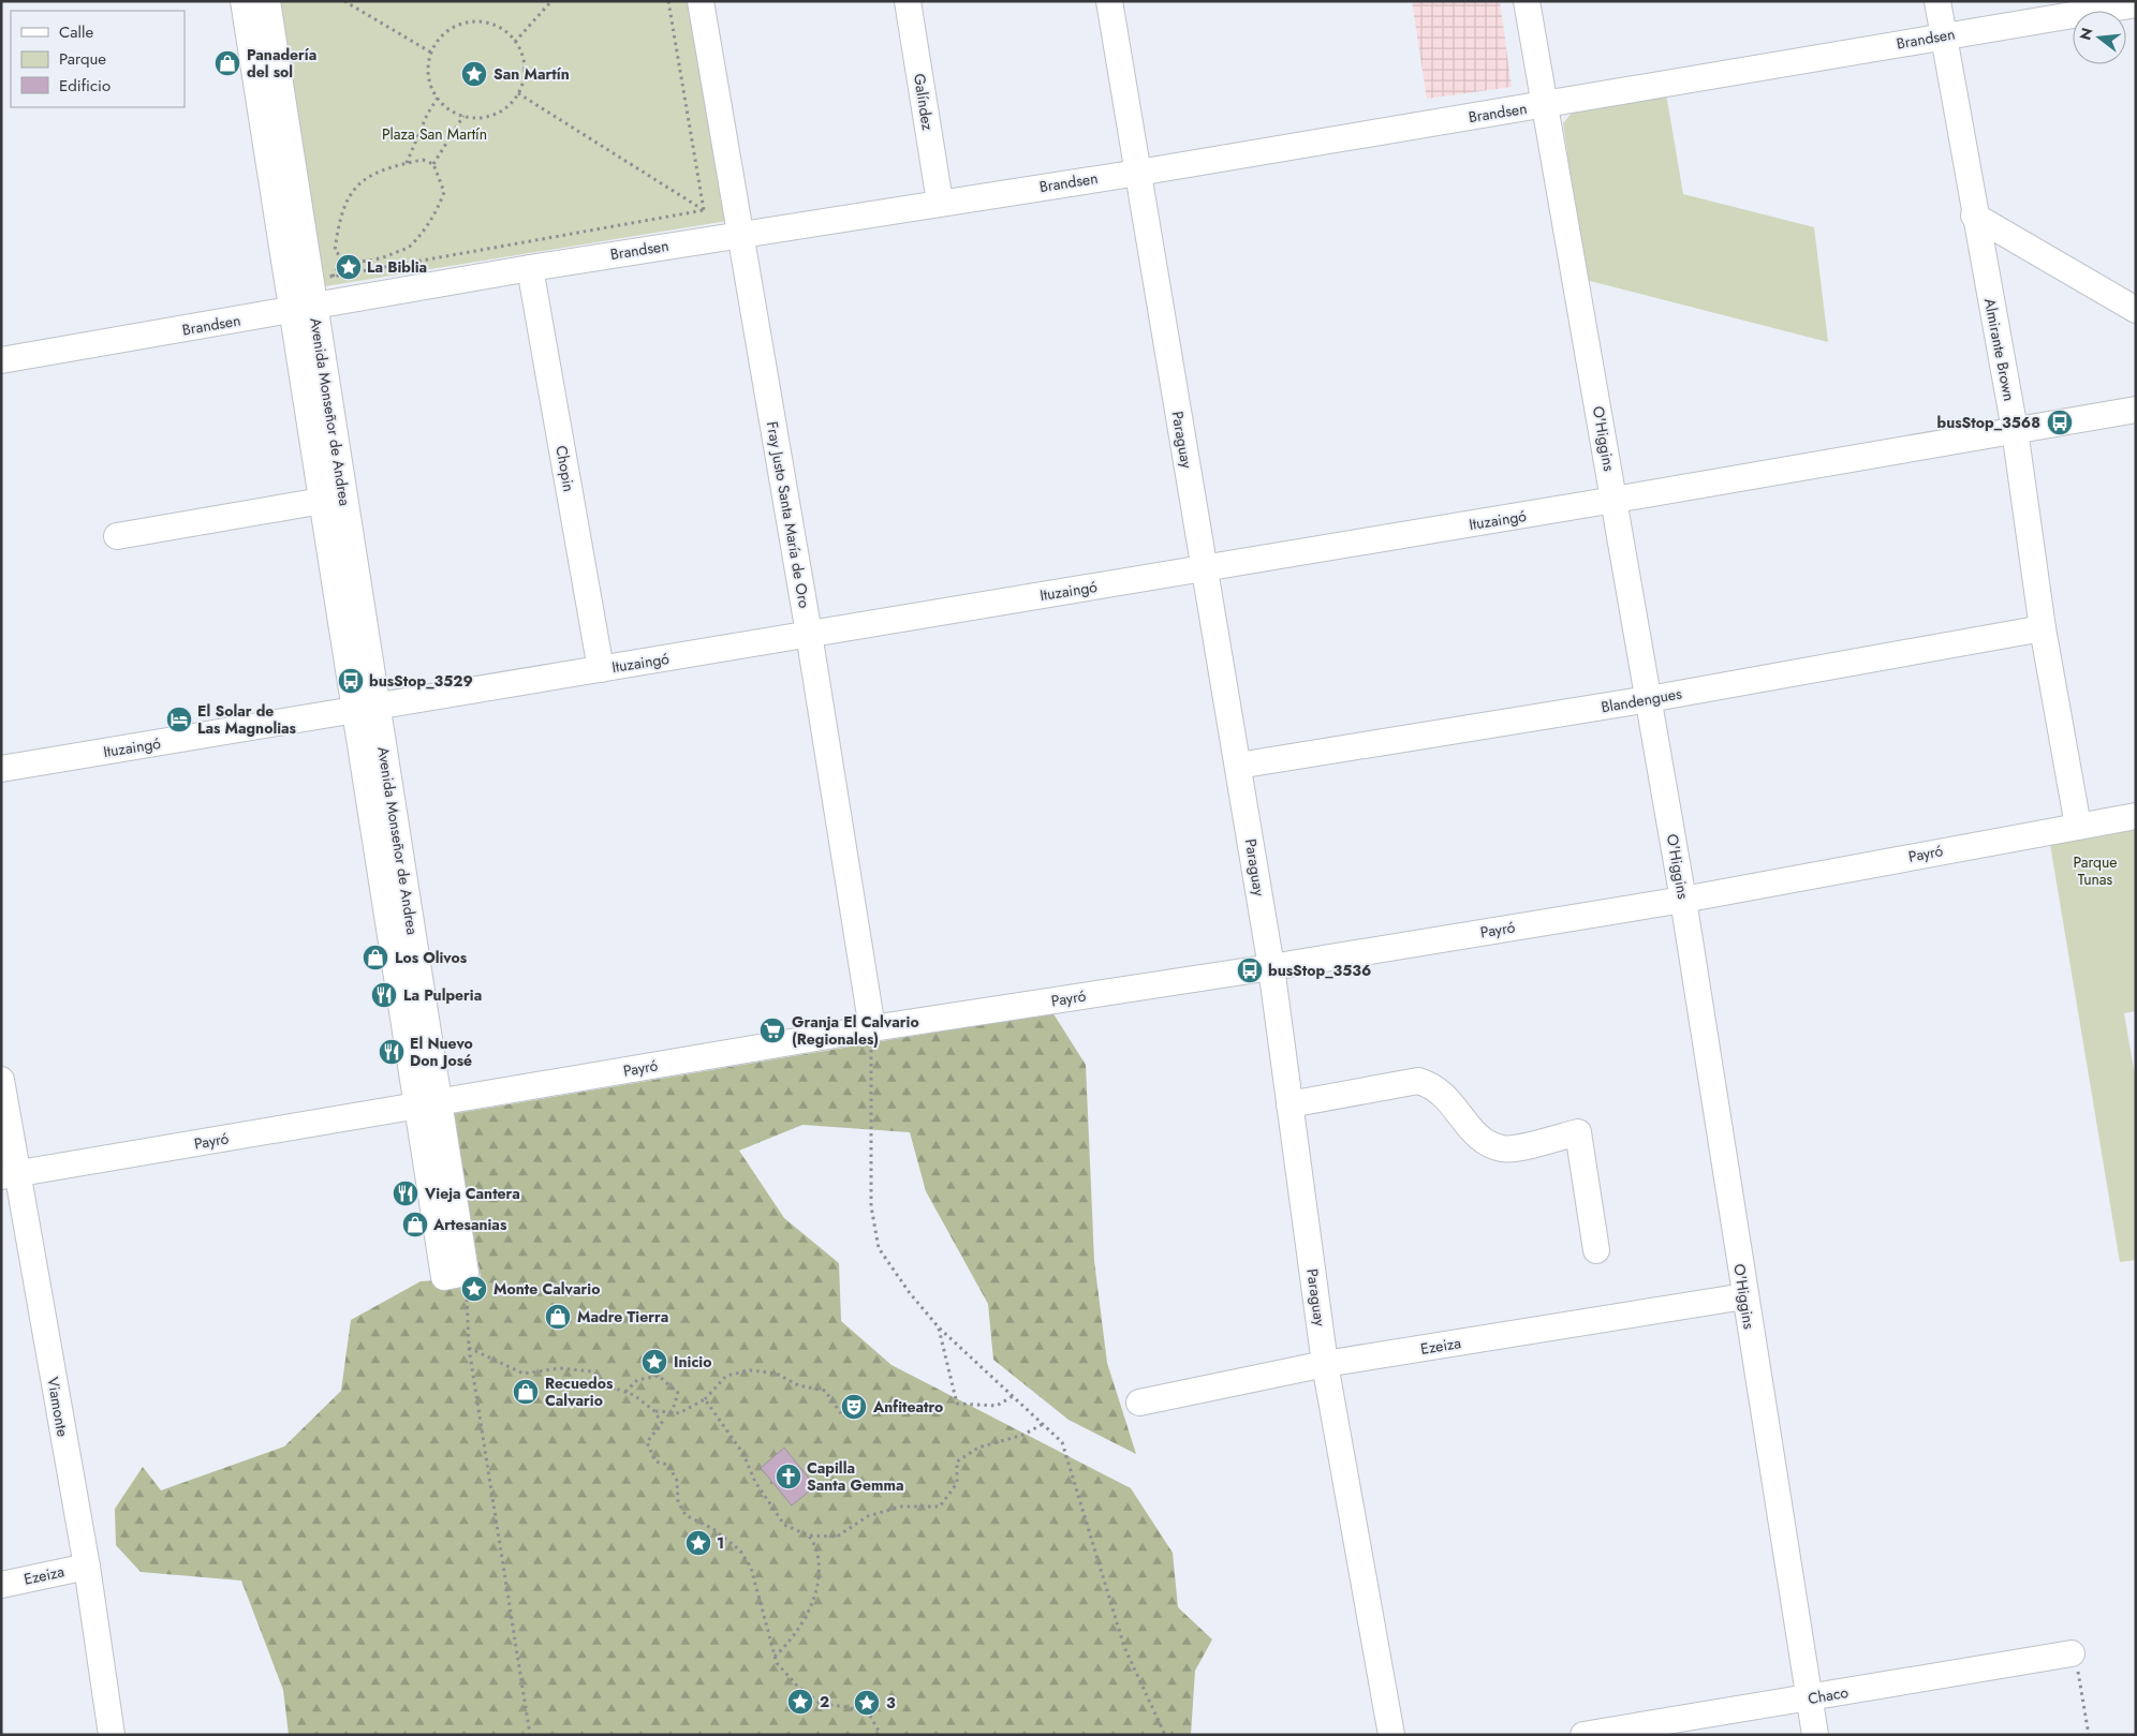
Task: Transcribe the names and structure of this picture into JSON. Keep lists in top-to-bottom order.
{
  "streets": {
    "street": [
      "Brandsen",
      "Galíndez",
      "Almirante Brown",
      "Avenida Monseñor de Andrea",
      "O'Higgins",
      "Paraguay",
      "Chopin",
      "Fray Justo Santa María de Oro",
      "Ituzaingó",
      "Blandengues",
      "Payró",
      "Ezeiza",
      "Viamonte",
      "Chaco"
    ]
  },
  "crossings": [
    ["Brandsen", "Galíndez"],
    ["Brandsen", "Almirante Brown"],
    ["Brandsen", "Avenida Monseñor de Andrea"],
    ["Brandsen", "O'Higgins"],
    ["Brandsen", "Paraguay"],
    ["Brandsen", "Chopin"],
    ["Brandsen", "Fray Justo Santa María de Oro"],
    ["Almirante Brown", "Ituzaingó"],
    ["Almirante Brown", "Blandengues"],
    ["Almirante Brown", "Payró"],
    ["Avenida Monseñor de Andrea", "Ituzaingó"],
    ["Avenida Monseñor de Andrea", "Payró"],
    ["O'Higgins", "Ituzaingó"],
    ["O'Higgins", "Blandengues"],
    ["O'Higgins", "Payró"],
    ["O'Higgins", "Ezeiza"],
    ["O'Higgins", "Chaco"],
    ["Paraguay", "Ituzaingó"],
    ["Paraguay", "Blandengues"],
    ["Paraguay", "Payró"],
    ["Paraguay", "Ezeiza"],
    ["Chopin", "Ituzaingó"],
    ["Fray Justo Santa María de Oro", "Ituzaingó"],
    ["Fray Justo Santa María de Oro", "Payró"],
    ["Payró", "Viamonte"],
    ["Ezeiza", "Viamonte"]
  ],
  "parks": ["Plaza San Martín", "Parque Tunas"],
  "places": {
    "shop": [
      "Panadería del sol",
      "Los Olivos",
      "Artesanias",
      "Madre Tierra",
      "Recuedos Calvario"
    ],
    "place": [
      "San Martín",
      "La Biblia",
      "Monte Calvario",
      "Inicio",
      "1",
      "2",
      "3"
    ],
    "bus stop": ["busStop_3568", "busStop_3529", "busStop_3536"],
    "hotel": ["El Solar de Las Magnolias"],
    "restaurant": ["La Pulperia", "El Nuevo Don José", "Vieja Cantera"],
    "supermarket": ["Granja El Calvario (Regionales)"],
    "theatre": ["Anfiteatro"],
    "church": ["Capilla Santa Gemma"]
  },
  "legend": ["Calle", "Parque", "Edificio"],
  "north": "left"
}
